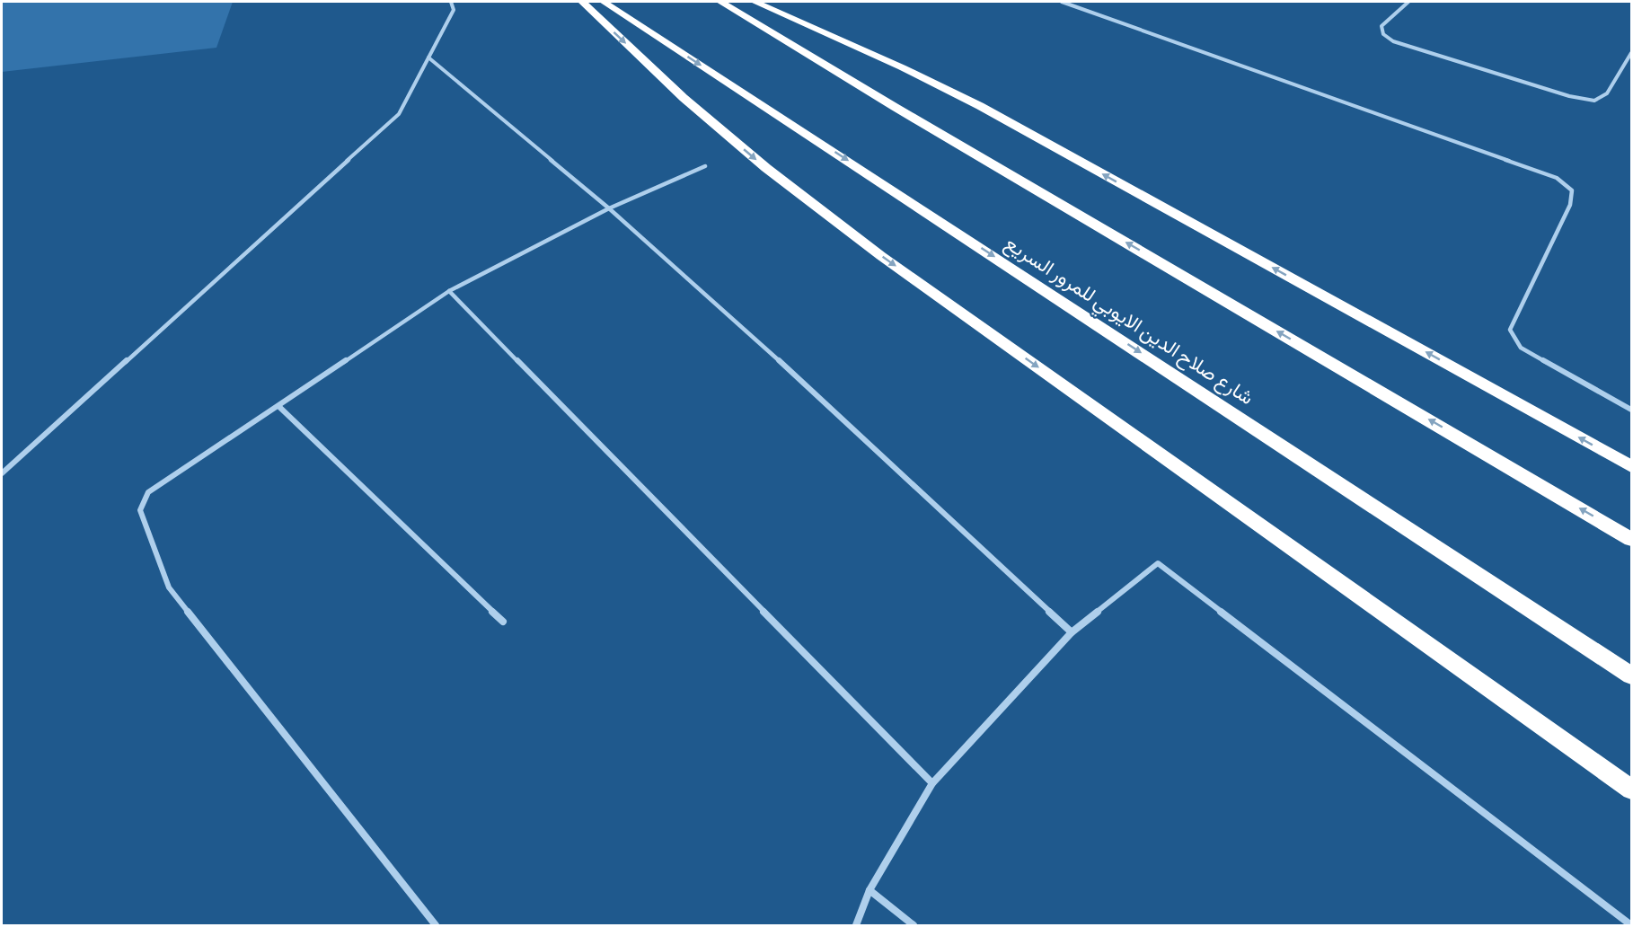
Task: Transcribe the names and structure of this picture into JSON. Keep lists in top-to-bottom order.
{
  "streets": {
    "highway": ["شارع صلاح الدين الايوبي للمرور السريع"]
  }
}
